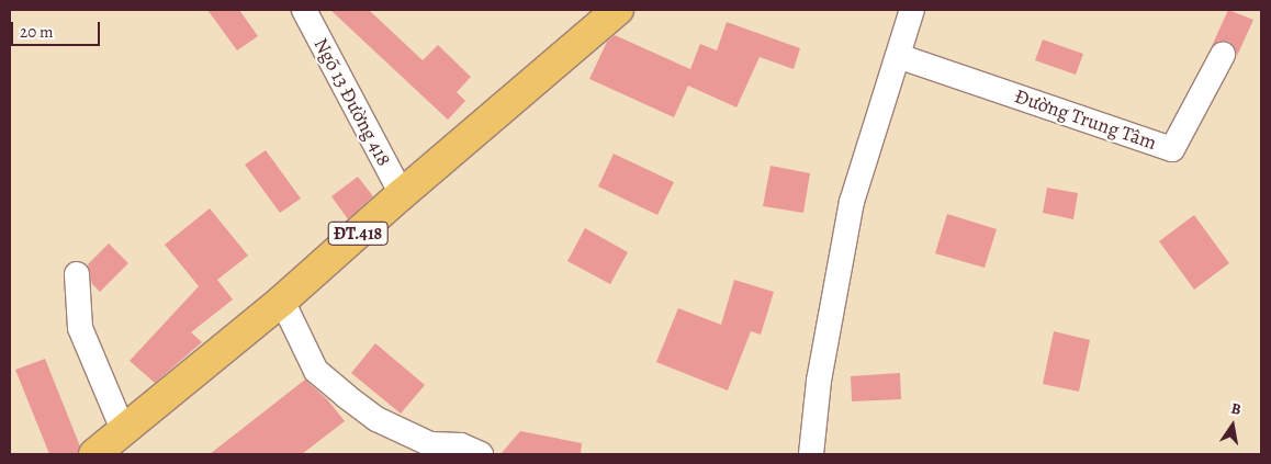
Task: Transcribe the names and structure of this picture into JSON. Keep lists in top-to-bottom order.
{
  "streets": {
    "main road": ["ĐT.418"],
    "street": ["Ngõ 13 Đường 418", "Đường Trung Tâm"]
  },
  "crossings": [
    ["Ngõ 13 Đường 418", "ĐT.418"]
  ],
  "scale_bar": "20 m",
  "north": "top"
}
